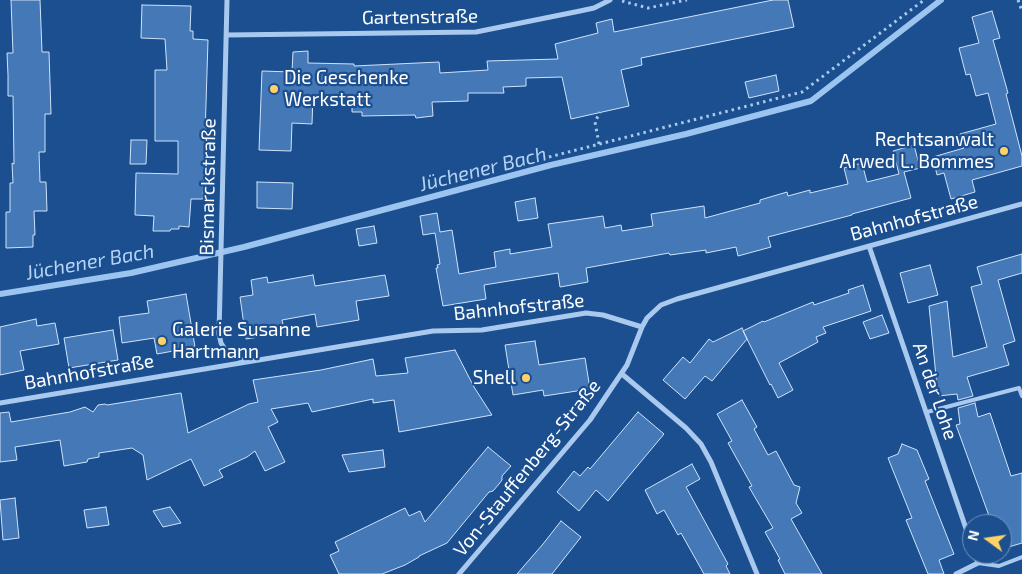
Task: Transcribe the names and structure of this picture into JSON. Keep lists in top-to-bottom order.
{
  "streets": {
    "street": [
      "Gartenstraße",
      "Bismarckstraße",
      "Bahnhofstraße",
      "An der Lohe",
      "Von-Stauffenberg-Straße"
    ]
  },
  "crossings": [
    ["Gartenstraße", "Bismarckstraße"],
    ["Bismarckstraße", "Bahnhofstraße"],
    ["Bahnhofstraße", "An der Lohe"],
    ["Bahnhofstraße", "Von-Stauffenberg-Straße"]
  ],
  "water": ["Jüchener Bach"],
  "places": [
    "Die Geschenke Werkstatt",
    "Rechtsanwalt Arwed L. Bommes",
    "Galerie Susanne Hartmann",
    "Shell"
  ],
  "north": "left"
}
